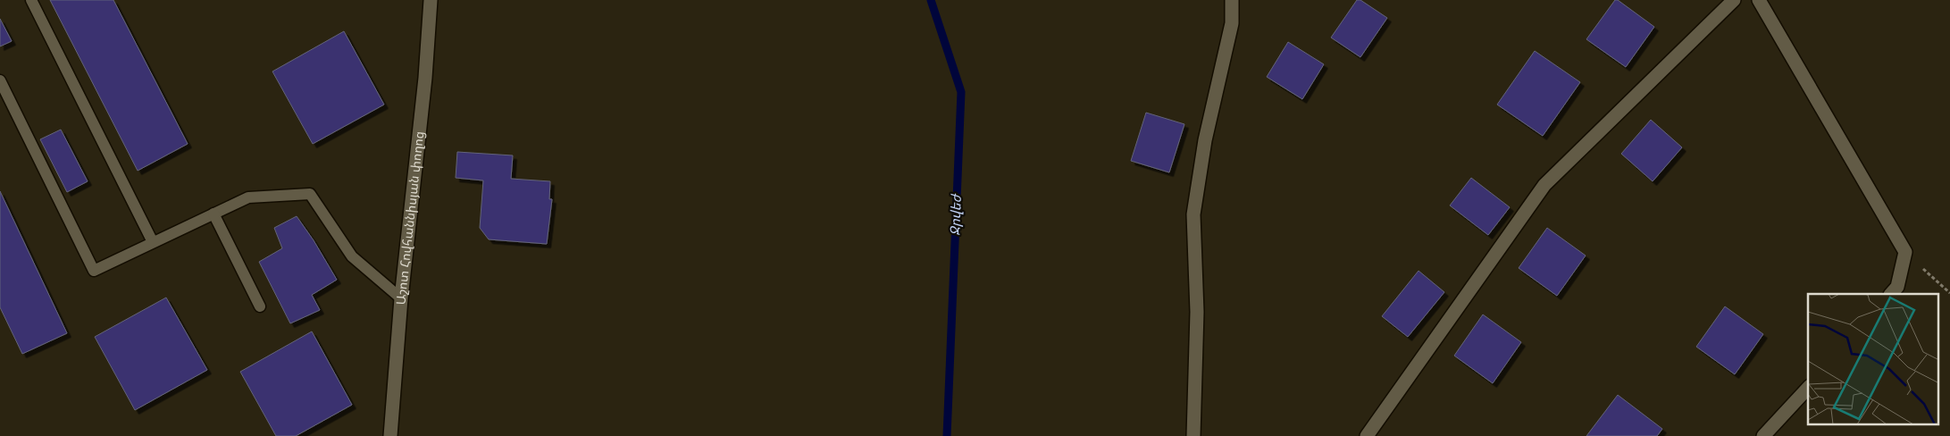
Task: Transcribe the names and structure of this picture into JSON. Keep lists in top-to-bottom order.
{
  "streets": {
    "street": ["Աշոտ Հովհաննիսյան փողոց"]
  },
  "water": ["Ջրվեժ"]
}
